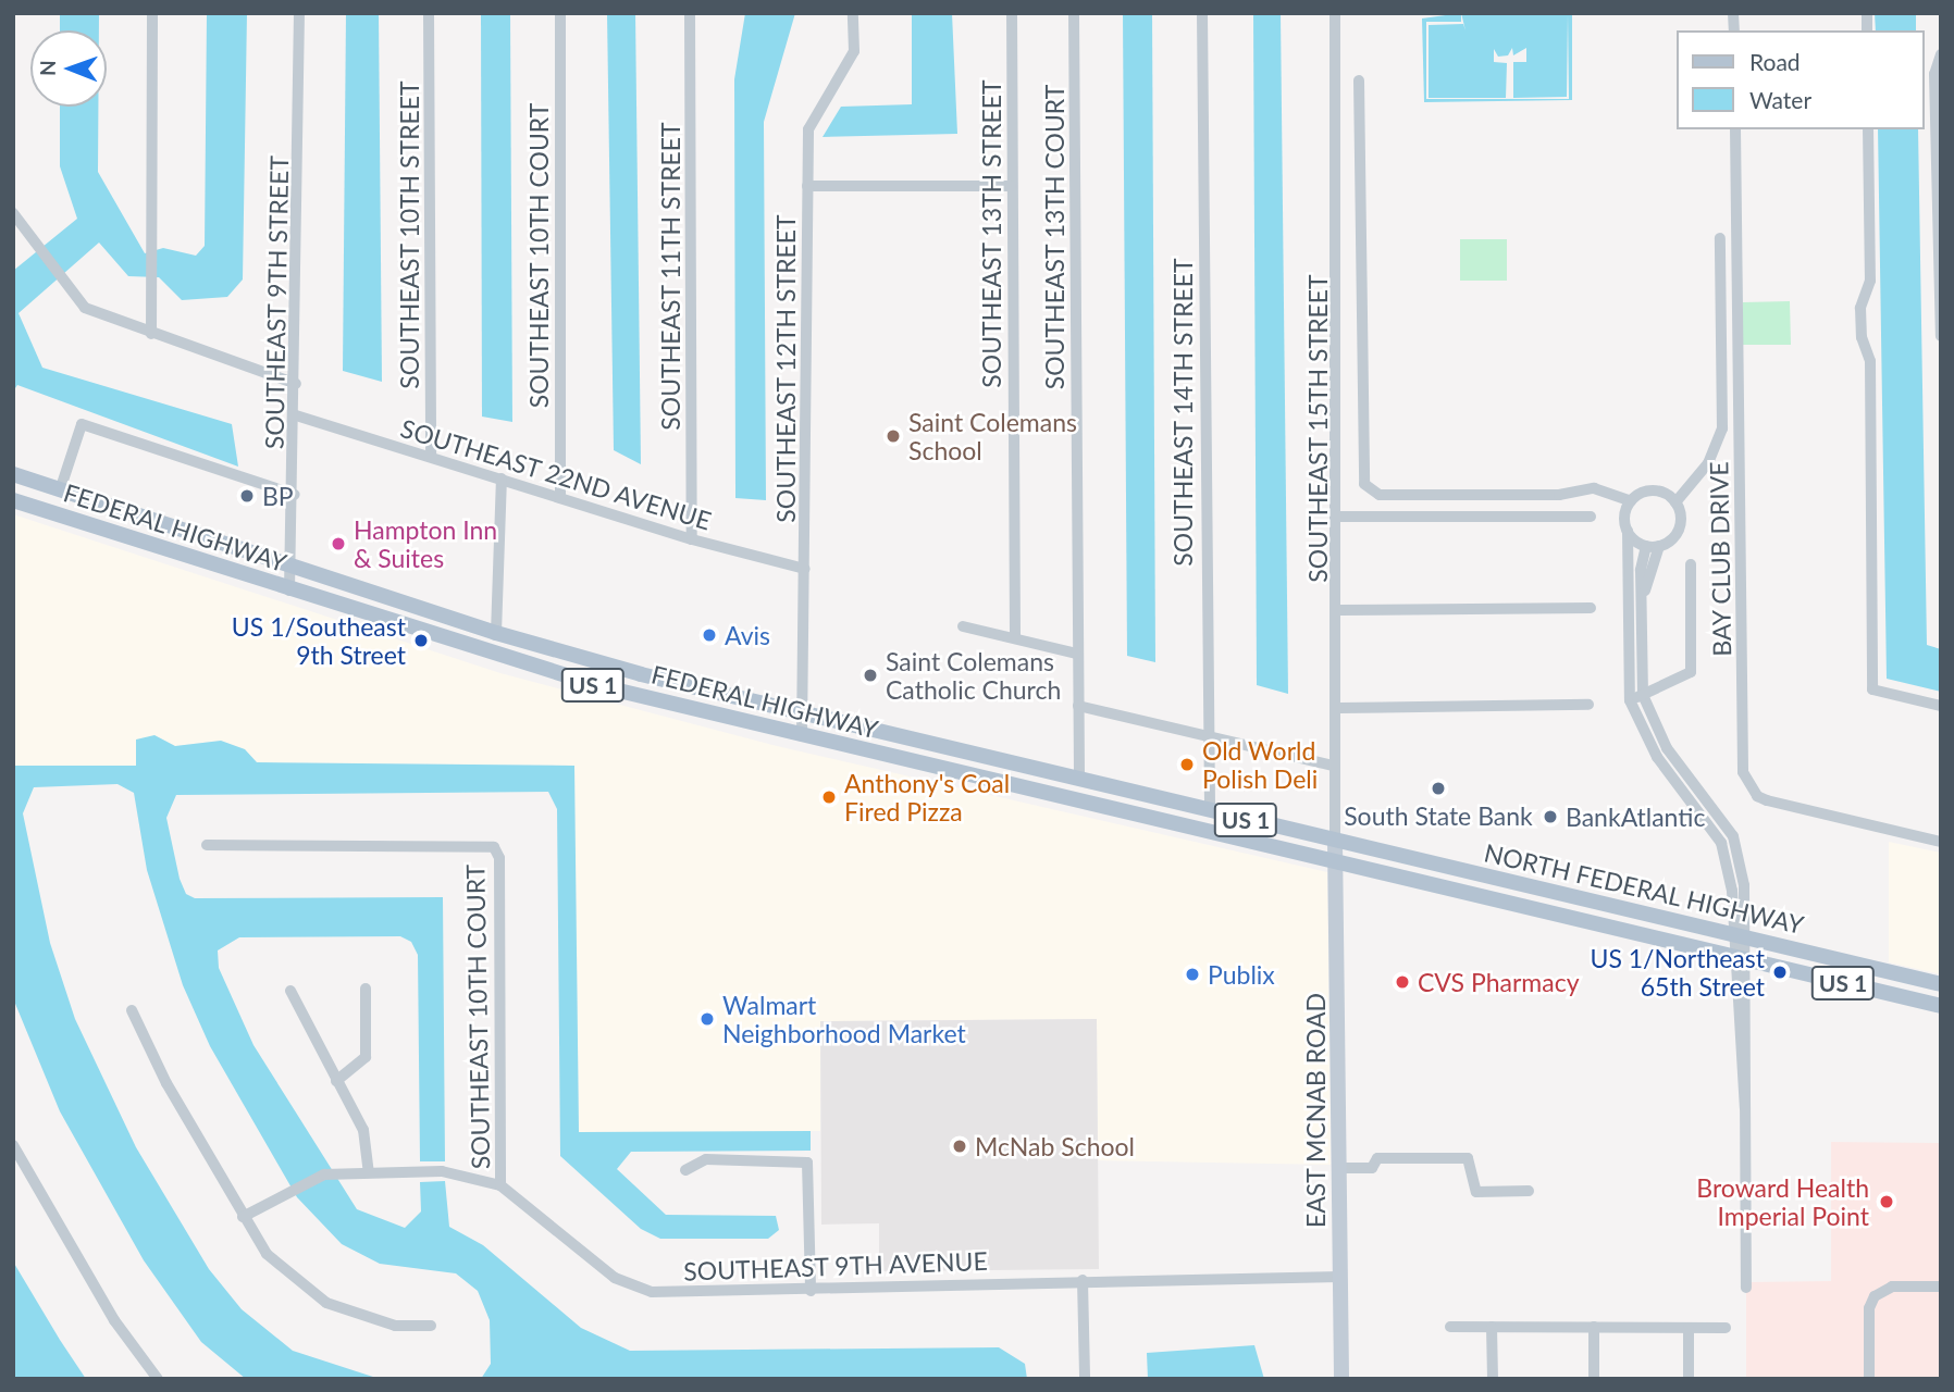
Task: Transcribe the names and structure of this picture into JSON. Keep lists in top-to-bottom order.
{
  "streets": {
    "main road": ["FEDERAL HIGHWAY", "US 1", "NORTH FEDERAL HIGHWAY"],
    "street": [
      "SOUTHEAST 13TH STREET",
      "SOUTHEAST 10TH STREET",
      "SOUTHEAST 13TH COURT",
      "SOUTHEAST 10TH COURT",
      "SOUTHEAST 11TH STREET",
      "SOUTHEAST 9TH STREET",
      "SOUTHEAST 12TH STREET",
      "SOUTHEAST 14TH STREET",
      "SOUTHEAST 15TH STREET",
      "SOUTHEAST 22ND AVENUE",
      "BAY CLUB DRIVE",
      "EAST MCNAB ROAD",
      "SOUTHEAST 9TH AVENUE"
    ]
  },
  "crossings": [
    ["SOUTHEAST 10TH STREET", "SOUTHEAST 22ND AVENUE"],
    ["SOUTHEAST 13TH COURT", "FEDERAL HIGHWAY"],
    ["SOUTHEAST 10TH COURT", "SOUTHEAST 22ND AVENUE"],
    ["SOUTHEAST 10TH COURT", "SOUTHEAST 9TH AVENUE"],
    ["SOUTHEAST 11TH STREET", "SOUTHEAST 22ND AVENUE"],
    ["SOUTHEAST 9TH STREET", "SOUTHEAST 22ND AVENUE"],
    ["SOUTHEAST 9TH STREET", "FEDERAL HIGHWAY"],
    ["SOUTHEAST 12TH STREET", "SOUTHEAST 22ND AVENUE"],
    ["SOUTHEAST 12TH STREET", "FEDERAL HIGHWAY"],
    ["SOUTHEAST 14TH STREET", "FEDERAL HIGHWAY"],
    ["SOUTHEAST 15TH STREET", "FEDERAL HIGHWAY"],
    ["SOUTHEAST 15TH STREET", "NORTH FEDERAL HIGHWAY"],
    ["SOUTHEAST 15TH STREET", "EAST MCNAB ROAD"],
    ["FEDERAL HIGHWAY", "NORTH FEDERAL HIGHWAY"],
    ["FEDERAL HIGHWAY", "EAST MCNAB ROAD"],
    ["NORTH FEDERAL HIGHWAY", "EAST MCNAB ROAD"],
    ["EAST MCNAB ROAD", "SOUTHEAST 9TH AVENUE"]
  ],
  "places": [
    "Saint Colemans School",
    "BP",
    "Hampton Inn & Suites",
    "Avis",
    "US 1/Southeast 9th Street",
    "Saint Colemans Catholic Church",
    "Old World Polish Deli",
    "South State Bank",
    "Anthony's Coal Fired Pizza",
    "BankAtlantic",
    "US 1/Northeast 65th Street",
    "Publix",
    "CVS Pharmacy",
    "Walmart Neighborhood Market",
    "McNab School",
    "Broward Health Imperial Point"
  ],
  "legend": ["Road", "Water"],
  "north": "left"
}
